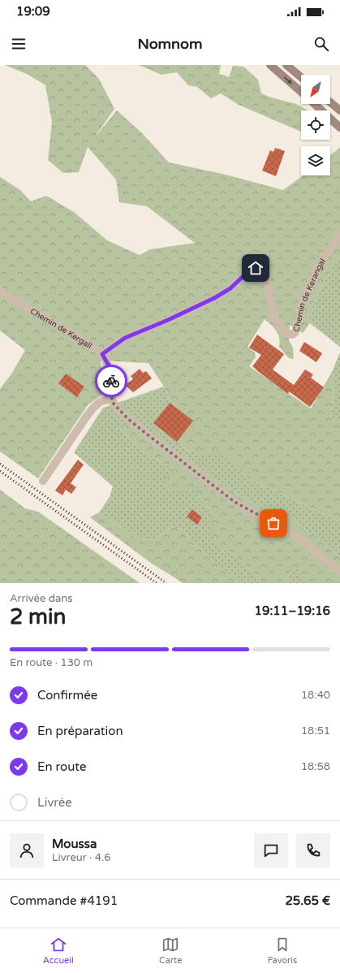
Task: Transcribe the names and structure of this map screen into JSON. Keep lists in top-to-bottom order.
{
  "streets": {
    "street": ["Chemin de Kerangal", "Chemin de Kergall"]
  },
  "crossings": [
    ["Chemin de Kerangal", "Chemin de Kergall"]
  ],
  "north": "bottom left",
  "page": {
    "status": "19:09",
    "header": "Nomnom",
    "heading": ["2 min", "Arrivée dans", "19:11–19:16"],
    "panel": [
      "Moussa",
      "Livreur · 4.6",
      "Commande #4191",
      "25.65 €"
    ],
    "bar": "En route · 130 m",
    "list": [
      ["Confirmée", "18:40"],
      ["En préparation", "18:51"],
      ["En route", "18:58"],
      "Livrée"
    ],
    "tabs": ["Accueil", "Carte", "Favoris"]
  }
}
